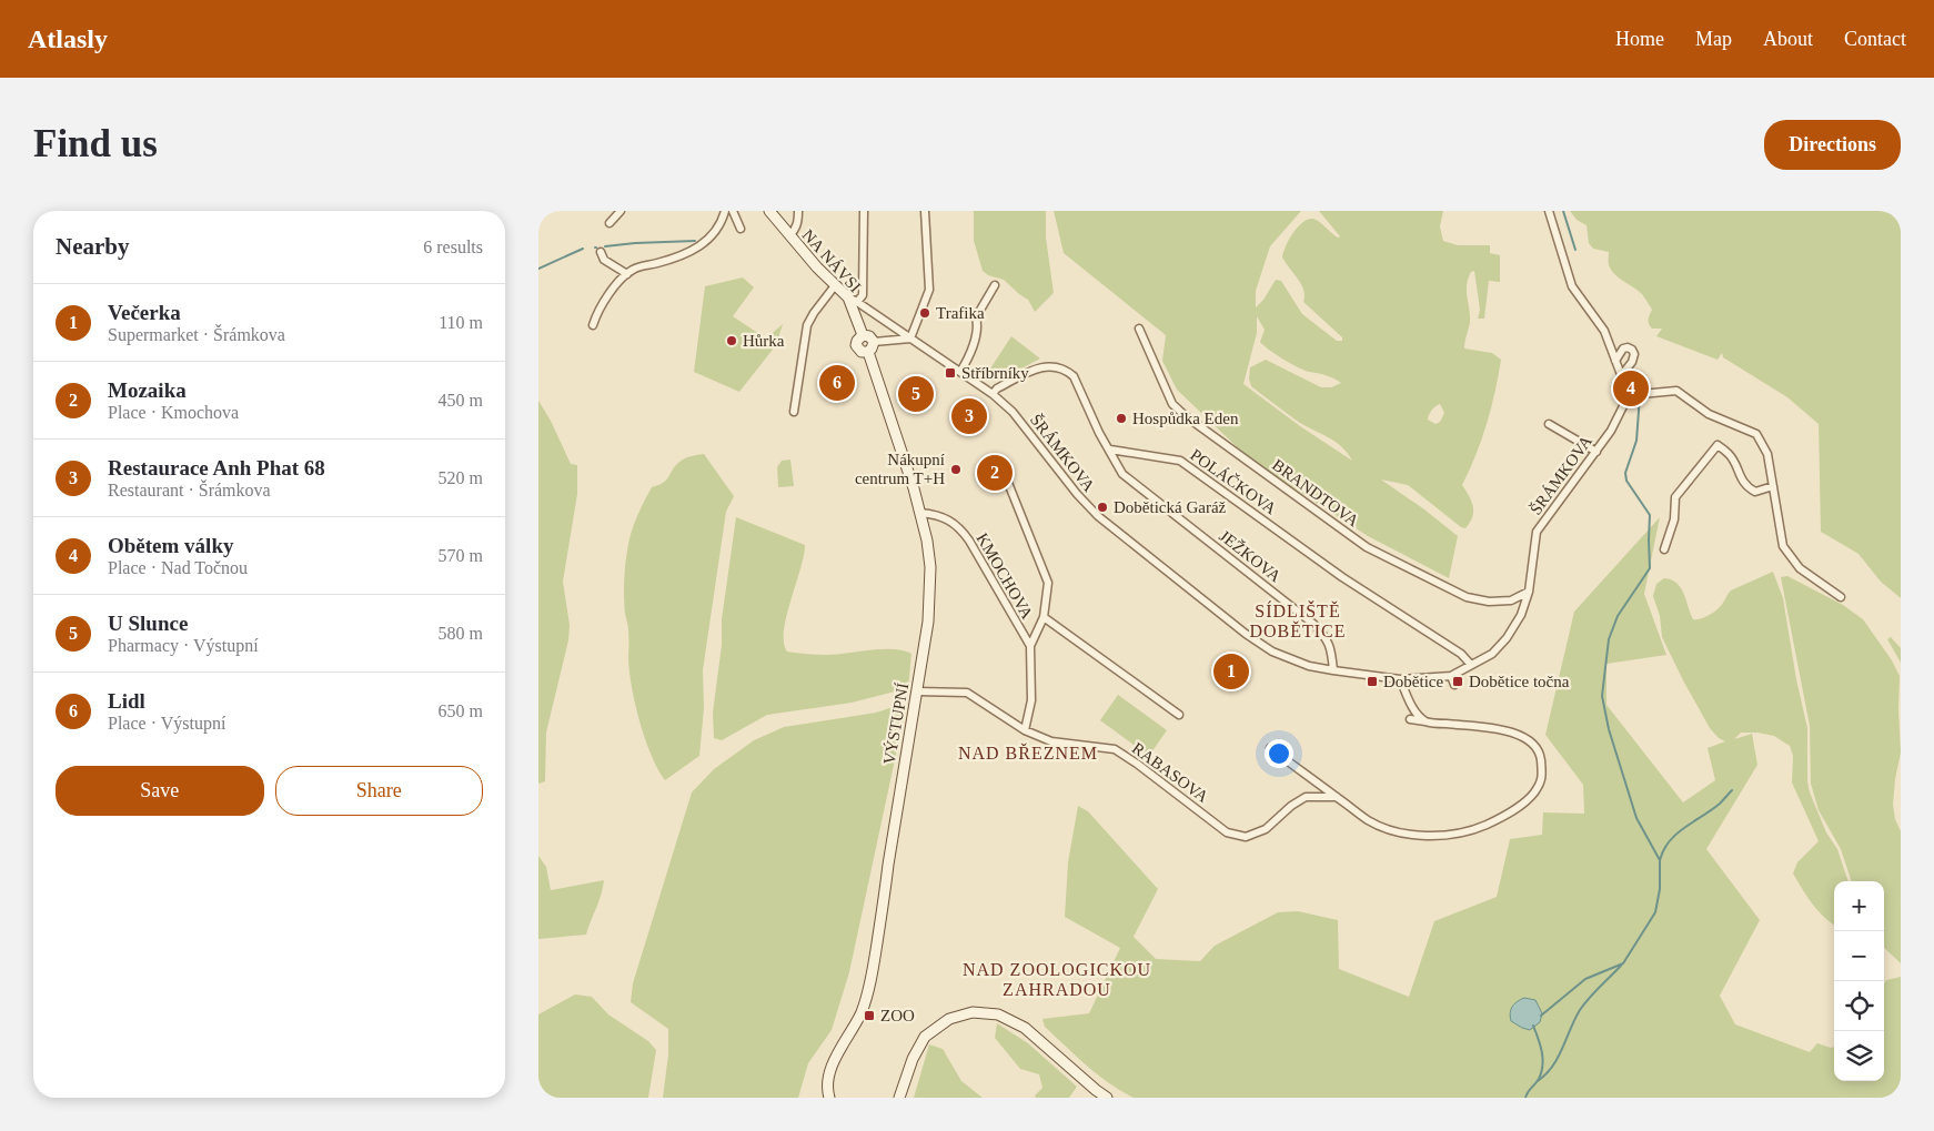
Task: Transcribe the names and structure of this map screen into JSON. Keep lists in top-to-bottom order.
{
  "streets": {
    "street": [
      "NA NÁVSI",
      "ŠRÁMKOVA",
      "POLÁČKOVA",
      "BRANDTOVA",
      "JEŽKOVA",
      "KMOCHOVA",
      "VÝSTUPNÍ",
      "RABASOVA"
    ]
  },
  "crossings": [
    ["NA NÁVSI", "ŠRÁMKOVA"],
    ["NA NÁVSI", "VÝSTUPNÍ"],
    ["ŠRÁMKOVA", "POLÁČKOVA"],
    ["ŠRÁMKOVA", "BRANDTOVA"],
    ["ŠRÁMKOVA", "JEŽKOVA"],
    ["POLÁČKOVA", "JEŽKOVA"],
    ["KMOCHOVA", "VÝSTUPNÍ"],
    ["KMOCHOVA", "RABASOVA"],
    ["VÝSTUPNÍ", "RABASOVA"]
  ],
  "districts": ["SÍDLIŠTĚ DOBĚTICE", "NAD BŘEZNEM", "NAD ZOOLOGICKOU ZAHRADOU"],
  "places": {
    "other": [
      "Trafika",
      "Hůrka",
      "Hospůdka Eden",
      "Nákupní centrum T+H",
      "Dobětická Garáž"
    ],
    "transit": [
      "Stříbrníky",
      "Dobětice",
      "Dobětice točna",
      "ZOO"
    ]
  },
  "page": {
    "header": "Atlasly",
    "nav": [
      "Home",
      "Map",
      "About",
      "Contact"
    ],
    "buttons": [
      "Directions",
      ["Save", "Share"]
    ],
    "title": "Find us",
    "heading": ["Nearby", "6 results"],
    "list": [
      {
        "mark": "1",
        "name": "Večerka",
        "note": "Supermarket · Šrámkova",
        "value": "110 m"
      },
      {
        "mark": "2",
        "name": "Mozaika",
        "note": "Place · Kmochova",
        "value": "450 m"
      },
      {
        "mark": "3",
        "name": "Restaurace Anh Phat 68",
        "note": "Restaurant · Šrámkova",
        "value": "520 m"
      },
      {
        "mark": "4",
        "name": "Obětem války",
        "note": "Place · Nad Točnou",
        "value": "570 m"
      },
      {
        "mark": "5",
        "name": "U Slunce",
        "note": "Pharmacy · Výstupní",
        "value": "580 m"
      },
      {
        "mark": "6",
        "name": "Lidl",
        "note": "Place · Výstupní",
        "value": "650 m"
      }
    ],
    "pins": [
      "6",
      "4",
      "5",
      "3",
      "2",
      "1"
    ],
    "map_buttons": ["+", "−"]
  }
}
